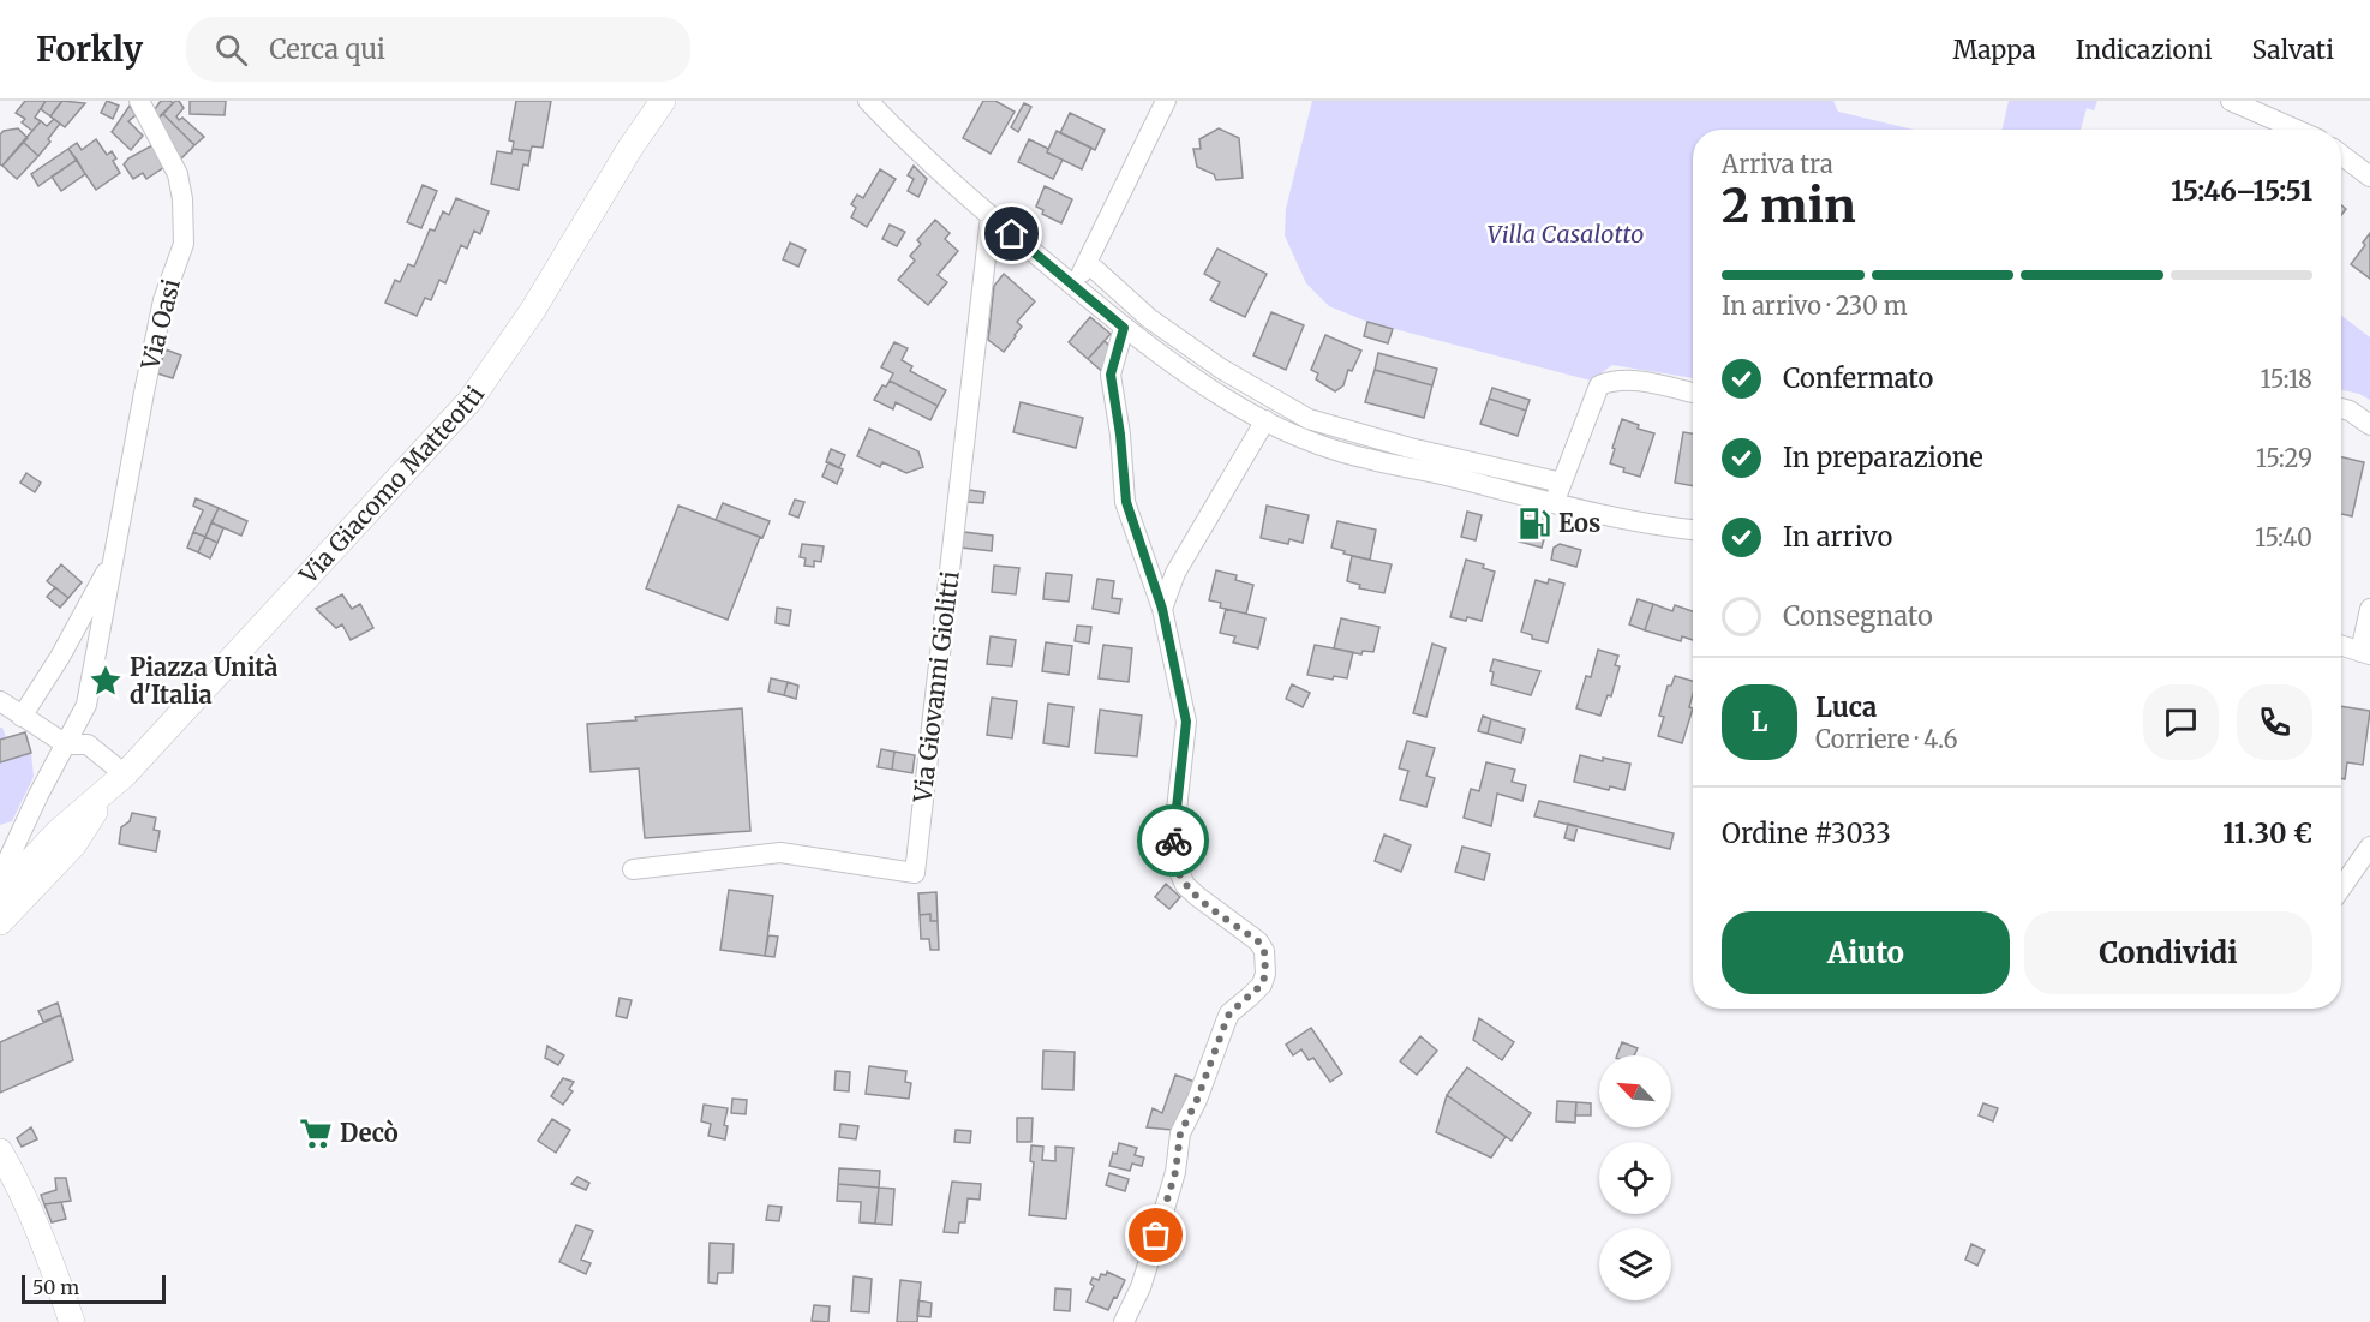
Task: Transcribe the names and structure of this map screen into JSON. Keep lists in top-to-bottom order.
{
  "streets": {
    "main road": ["Via Giacomo Matteotti"],
    "street": ["Via Oasi", "Via Giovanni Giolitti"]
  },
  "parks": ["Villa Casalotto"],
  "places": {
    "fuel station": ["Eos"],
    "place": ["Piazza Unità d'Italia"],
    "supermarket": ["Decò"]
  },
  "scale_bar": "50 m",
  "north": "top left",
  "page": {
    "header": "Forkly",
    "search": "Cerca qui",
    "nav": ["Mappa", "Indicazioni", "Salvati"],
    "heading": ["2 min", "Arriva tra", "15:46–15:51"],
    "panel": [
      "Luca",
      "Corriere · 4.6",
      "Ordine #3033",
      "11.30 €"
    ],
    "bar": "In arrivo · 230 m",
    "list": [
      ["Confermato", "15:18"],
      ["In preparazione", "15:29"],
      ["In arrivo", "15:40"],
      "Consegnato"
    ],
    "round": "L",
    "buttons": ["Aiuto", "Condividi"],
    "scale": "50 m"
  }
}
